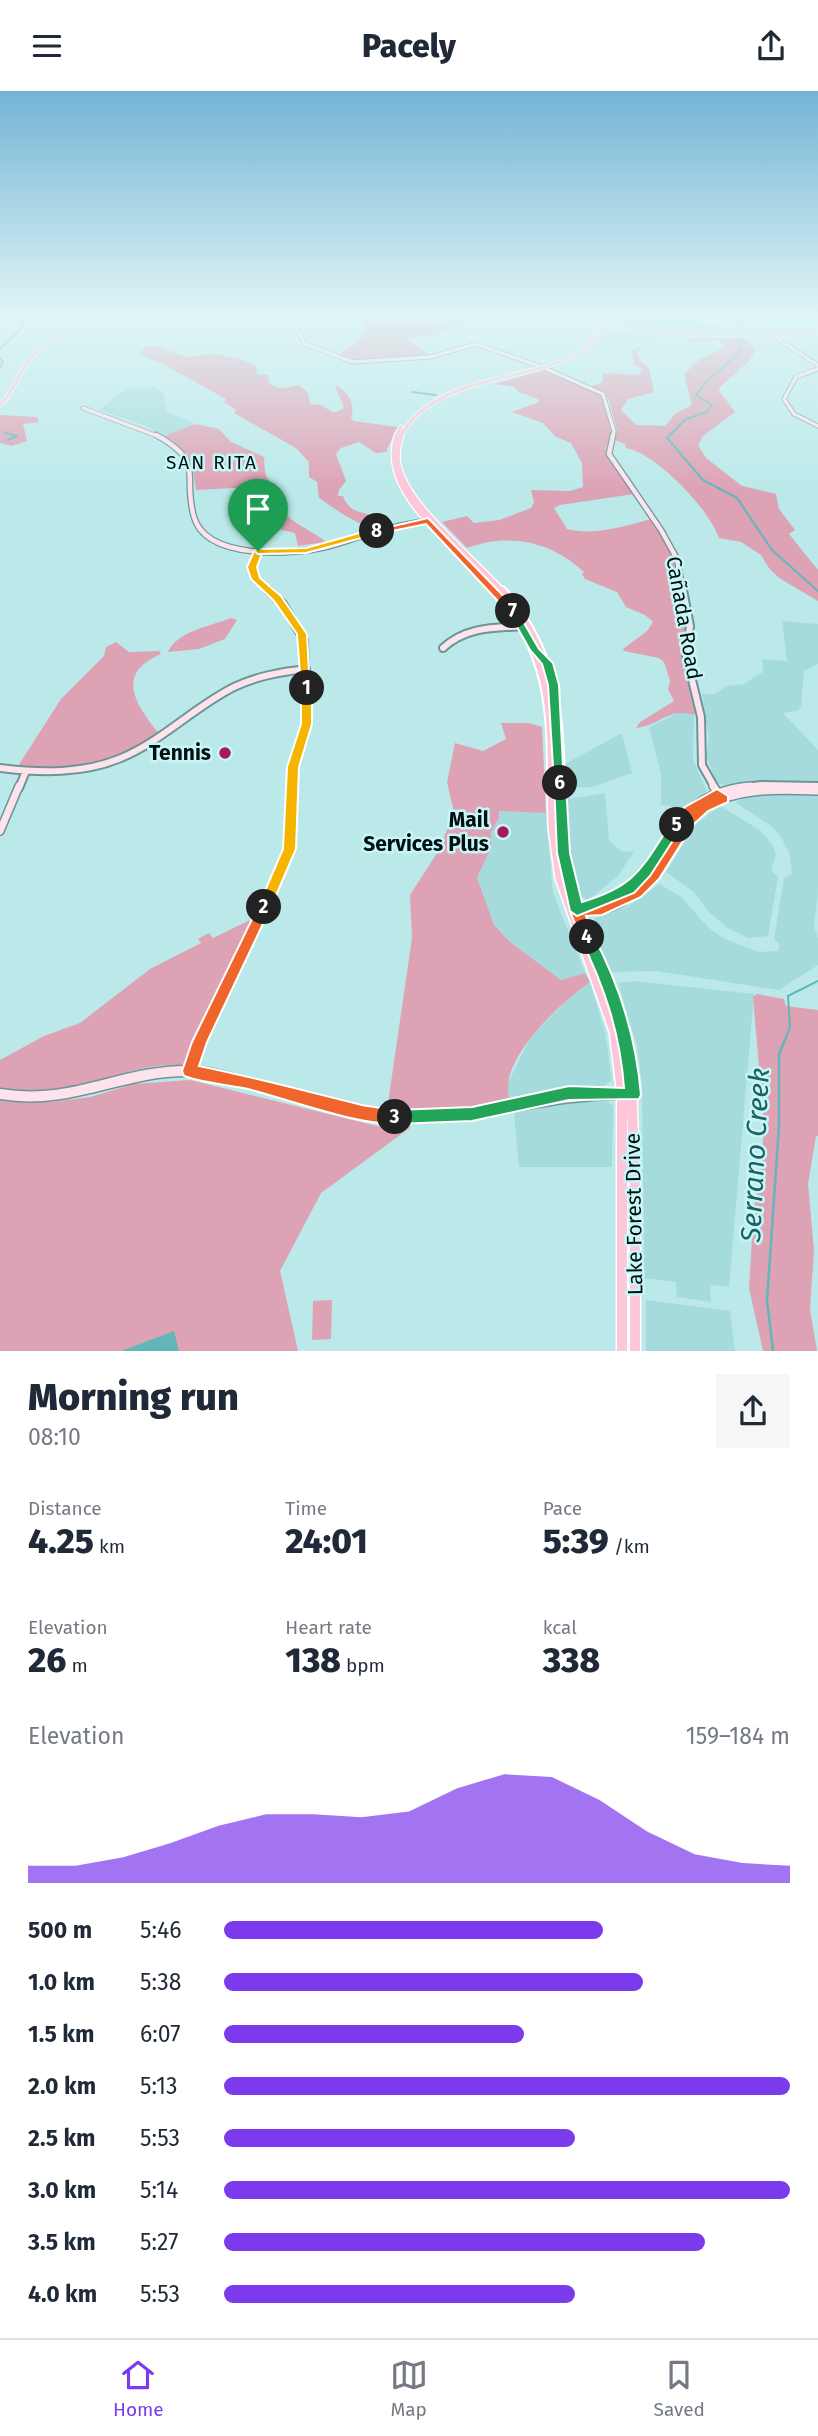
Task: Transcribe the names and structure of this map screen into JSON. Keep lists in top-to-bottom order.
{
  "streets": {
    "main road": ["Lake Forest Drive"],
    "street": ["Cañada Road"]
  },
  "districts": ["SAN RITA"],
  "water": ["Serrano Creek"],
  "places": ["Tennis", "Mail Services Plus"],
  "page": {
    "header": "Pacely",
    "pins": [
      "8",
      "7",
      "1",
      "6",
      "5",
      "2",
      "4",
      "3"
    ],
    "heading": ["Morning run", "08:10"],
    "stats": [
      ["Distance", "4.25 km"],
      ["Time", "24:01"],
      ["Pace", "5:39 /km"],
      ["Elevation", "26 m"],
      ["Heart rate", "138 bpm"],
      ["kcal", "338"]
    ],
    "chart": ["Elevation", "159–184 m"],
    "list": [
      {
        "name": "500 m",
        "note": "5:46"
      },
      {
        "name": "1.0 km",
        "note": "5:38"
      },
      {
        "name": "1.5 km",
        "note": "6:07"
      },
      {
        "name": "2.0 km",
        "note": "5:13"
      },
      {
        "name": "2.5 km",
        "note": "5:53"
      },
      {
        "name": "3.0 km",
        "note": "5:14"
      },
      {
        "name": "3.5 km",
        "note": "5:27"
      },
      {
        "name": "4.0 km",
        "note": "5:53"
      }
    ],
    "tabs": ["Home", "Map", "Saved"]
  }
}
